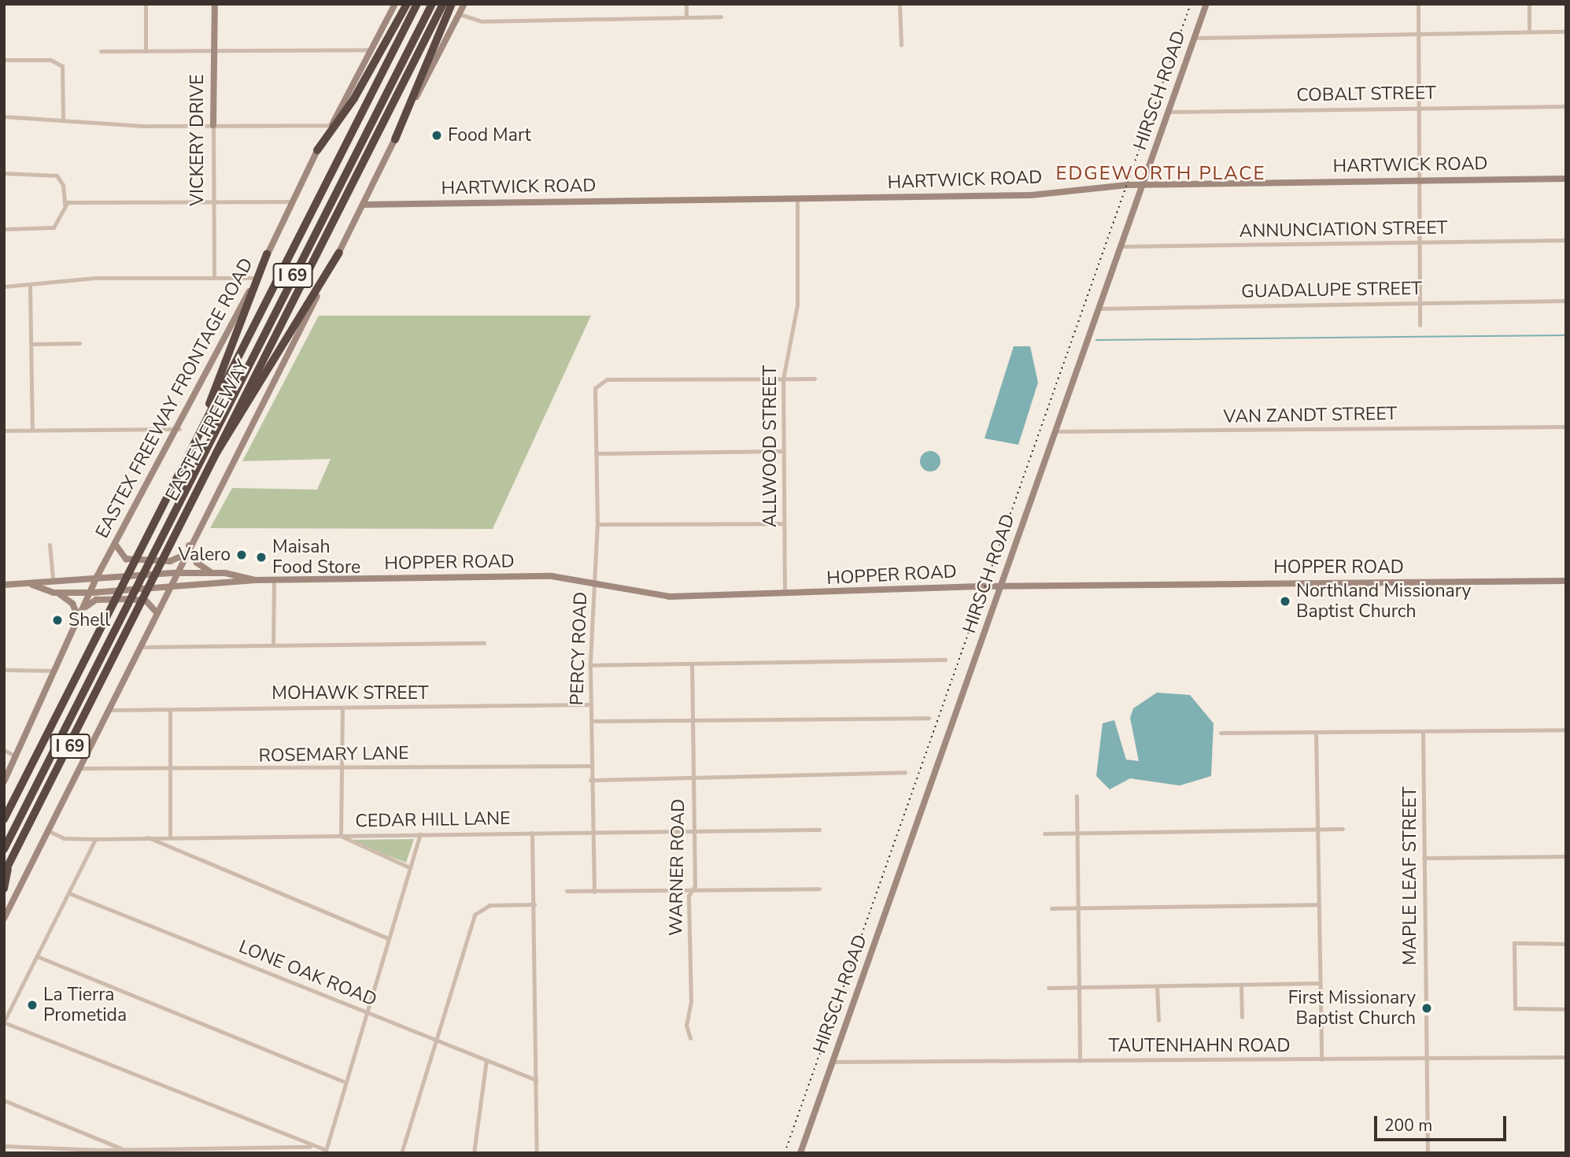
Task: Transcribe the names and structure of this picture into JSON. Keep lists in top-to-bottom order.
{
  "streets": {
    "highway": ["I 69", "EASTEX FREEWAY"],
    "main road": [
      "HIRSCH ROAD",
      "VICKERY DRIVE",
      "HARTWICK ROAD",
      "EASTEX FREEWAY FRONTAGE ROAD",
      "HOPPER ROAD"
    ],
    "street": [
      "COBALT STREET",
      "ANNUNCIATION STREET",
      "GUADALUPE STREET",
      "VAN ZANDT STREET",
      "ALLWOOD STREET",
      "PERCY ROAD",
      "MOHAWK STREET",
      "ROSEMARY LANE",
      "CEDAR HILL LANE",
      "WARNER ROAD",
      "MAPLE LEAF STREET",
      "LONE OAK ROAD",
      "TAUTENHAHN ROAD"
    ]
  },
  "crossings": [
    ["HIRSCH ROAD", "COBALT STREET"],
    ["HIRSCH ROAD", "HARTWICK ROAD"],
    ["HIRSCH ROAD", "ANNUNCIATION STREET"],
    ["HIRSCH ROAD", "GUADALUPE STREET"],
    ["HIRSCH ROAD", "VAN ZANDT STREET"],
    ["HIRSCH ROAD", "HOPPER ROAD"],
    ["HIRSCH ROAD", "TAUTENHAHN ROAD"],
    ["HARTWICK ROAD", "ALLWOOD STREET"],
    ["EASTEX FREEWAY FRONTAGE ROAD", "HOPPER ROAD"],
    ["ALLWOOD STREET", "HOPPER ROAD"],
    ["ALLWOOD STREET", "PERCY ROAD"],
    ["HOPPER ROAD", "PERCY ROAD"],
    ["PERCY ROAD", "MOHAWK STREET"],
    ["PERCY ROAD", "ROSEMARY LANE"],
    ["PERCY ROAD", "CEDAR HILL LANE"],
    ["CEDAR HILL LANE", "WARNER ROAD"],
    ["MAPLE LEAF STREET", "TAUTENHAHN ROAD"]
  ],
  "districts": ["EDGEWORTH PLACE"],
  "places": [
    "Food Mart",
    "Valero",
    "Maisah Food Store",
    "Northland Missionary Baptist Church",
    "Shell",
    "La Tierra Prometida",
    "First Missionary Baptist Church"
  ],
  "scale_bar": "200 m"
}
